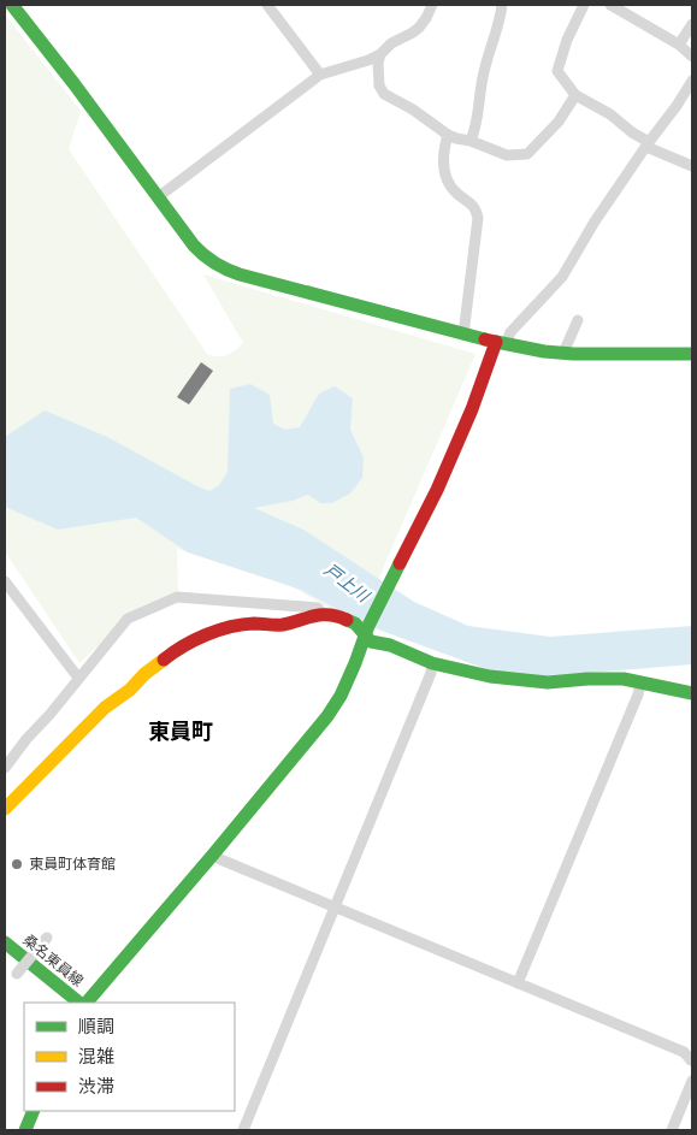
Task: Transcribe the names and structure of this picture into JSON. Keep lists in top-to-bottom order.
{
  "streets": {
    "street": ["桑名東員線"]
  },
  "districts": ["東員町"],
  "water": ["戸上川"],
  "places": ["東員町体育館"],
  "legend": ["順調", "混雑", "渋滞"]
}
